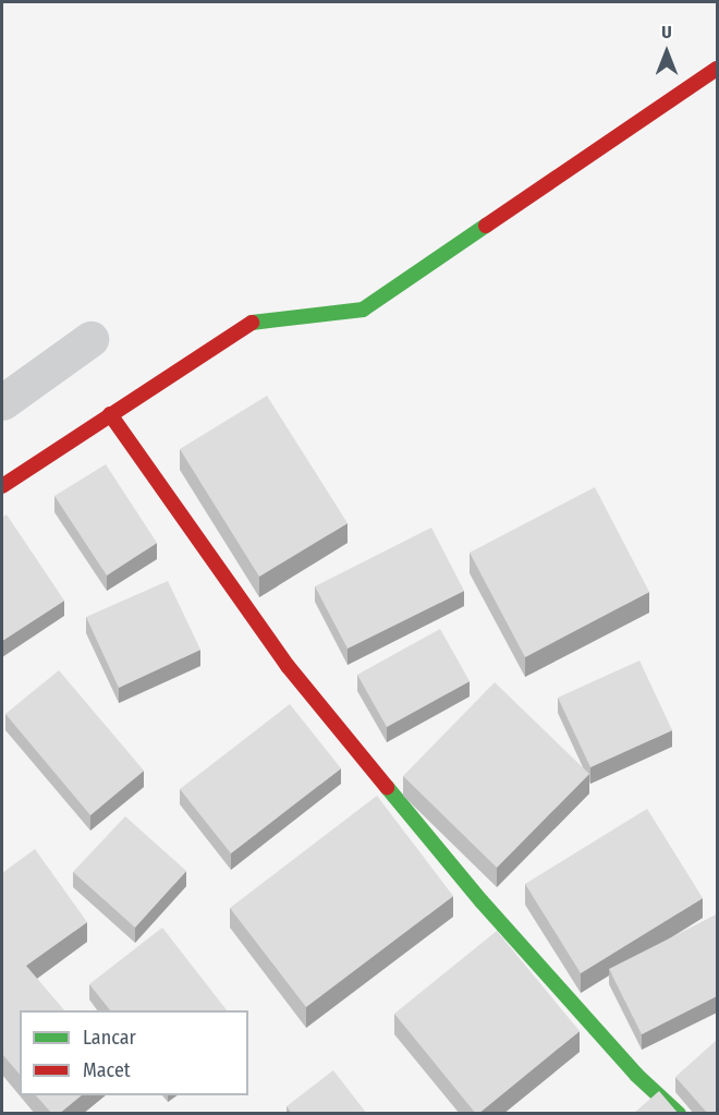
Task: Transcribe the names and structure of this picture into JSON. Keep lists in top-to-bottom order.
{
  "legend": ["Lancar", "Macet"],
  "north": "top"
}
